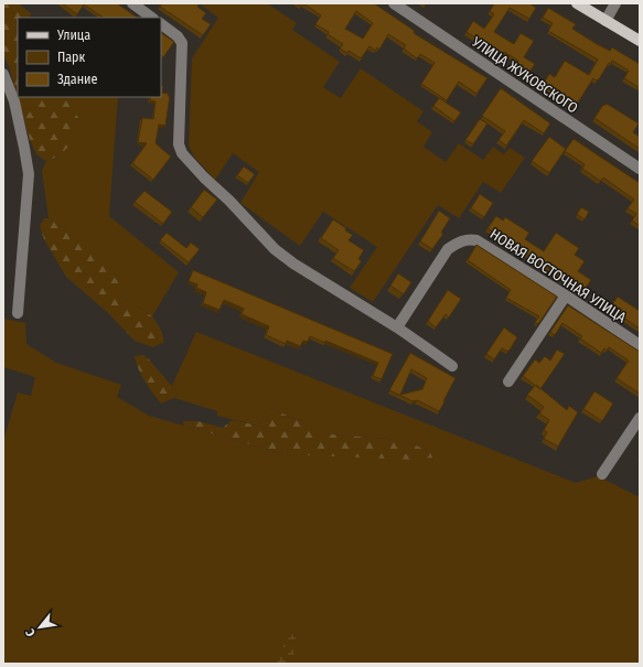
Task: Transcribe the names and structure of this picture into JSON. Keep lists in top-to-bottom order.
{
  "streets": {
    "street": ["УЛИЦА ЖУКОВСКОГО", "НОВАЯ ВОСТОЧНАЯ УЛИЦА"]
  },
  "legend": ["Улица", "Парк", "Здание"],
  "north": "bottom left"
}
